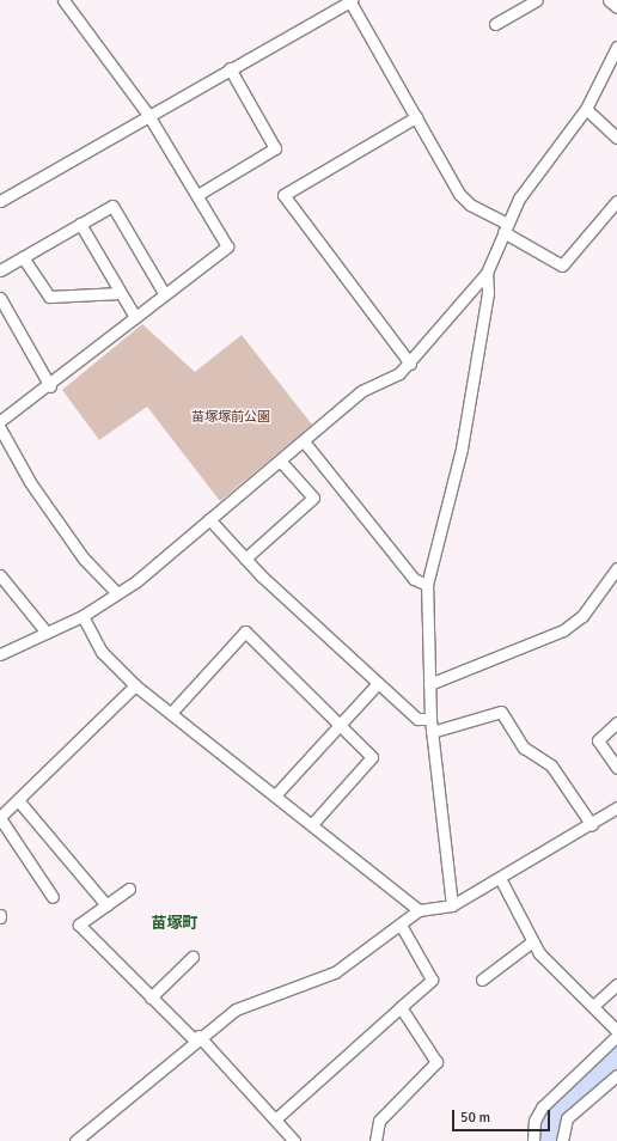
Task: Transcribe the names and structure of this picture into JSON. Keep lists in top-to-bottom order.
{
  "districts": ["苗塚町"],
  "parks": ["苗塚塚前公園"],
  "scale_bar": "50 m"
}
